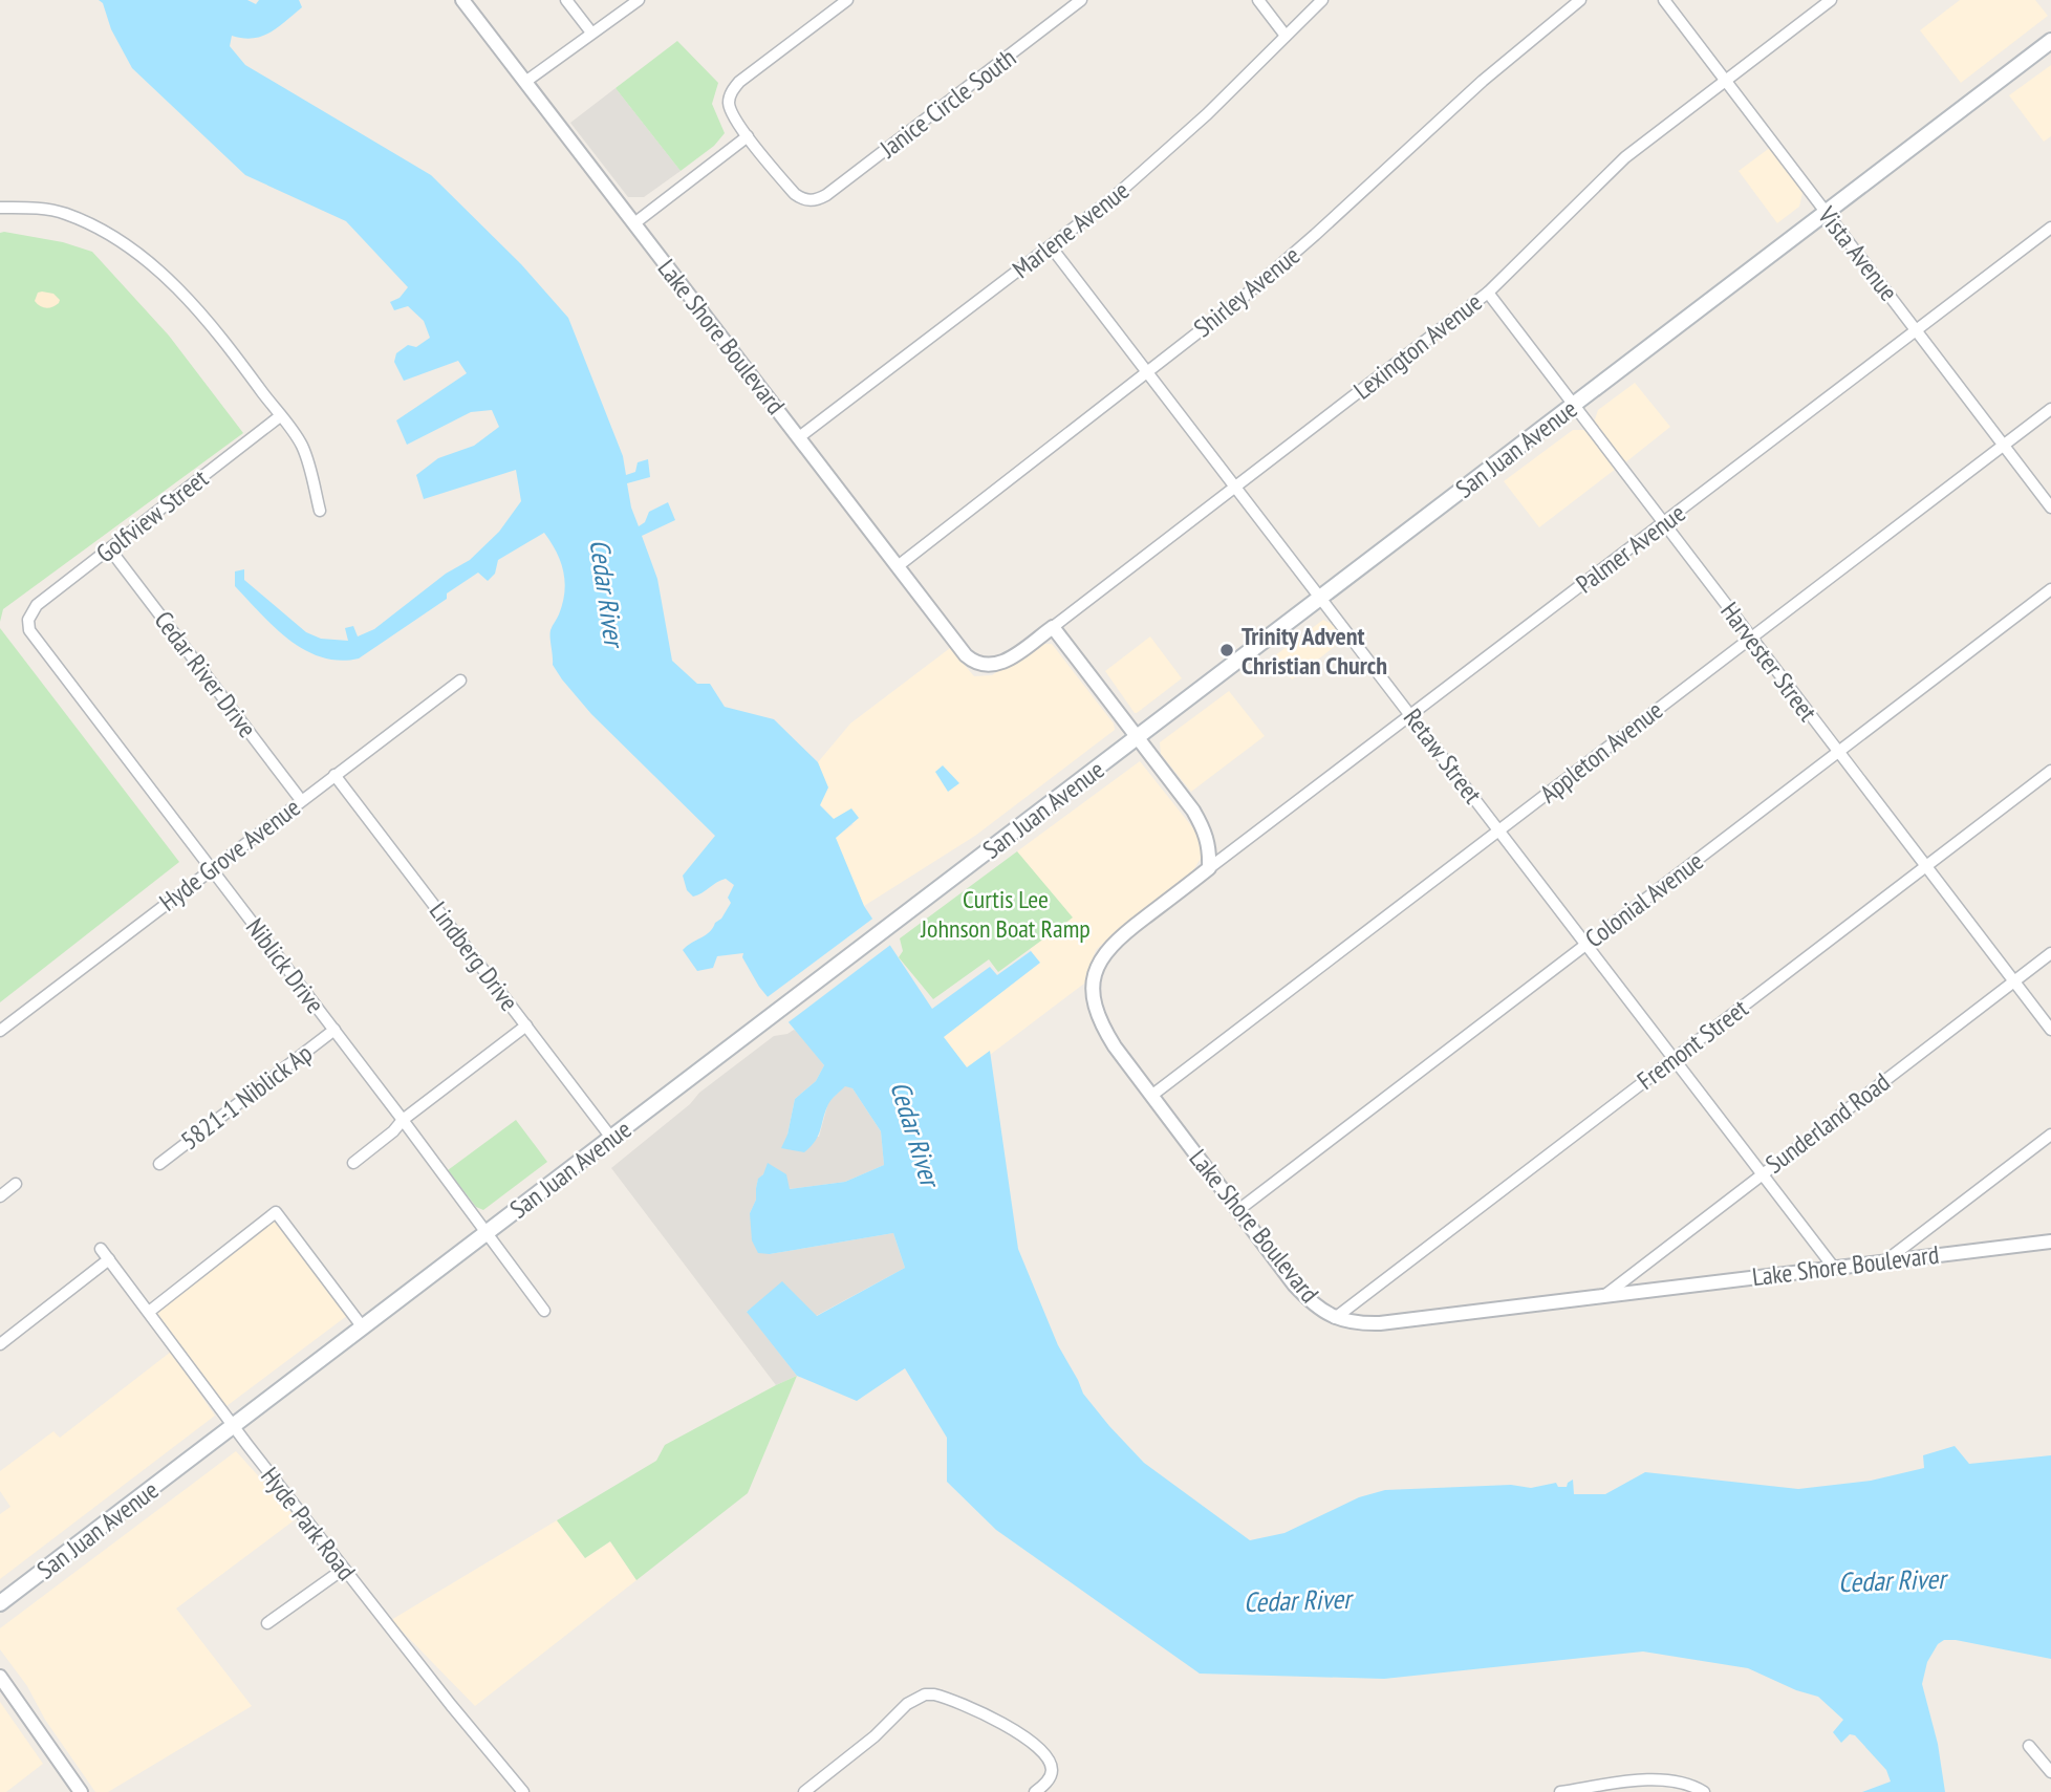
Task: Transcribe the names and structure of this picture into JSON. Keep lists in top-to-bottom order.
{
  "streets": {
    "main road": ["San Juan Avenue"],
    "street": [
      "Janice Circle South",
      "Marlene Avenue",
      "Vista Avenue",
      "Shirley Avenue",
      "Lake Shore Boulevard",
      "Lexington Avenue",
      "Golfview Street",
      "Palmer Avenue",
      "Harvester Street",
      "Cedar River Drive",
      "Appleton Avenue",
      "Retaw Street",
      "Hyde Grove Avenue",
      "Colonial Avenue",
      "Lindberg Drive",
      "Niblick Drive",
      "Fremont Street",
      "5821-1 Niblick Ap",
      "Sunderland Road",
      "Hyde Park Road"
    ]
  },
  "crossings": [
    ["Marlene Avenue", "Lake Shore Boulevard"],
    ["Marlene Avenue", "Retaw Street"],
    ["Vista Avenue", "Lexington Avenue"],
    ["Vista Avenue", "San Juan Avenue"],
    ["Vista Avenue", "Palmer Avenue"],
    ["Vista Avenue", "Appleton Avenue"],
    ["Shirley Avenue", "Lake Shore Boulevard"],
    ["Shirley Avenue", "Retaw Street"],
    ["Lake Shore Boulevard", "Lexington Avenue"],
    ["Lake Shore Boulevard", "Palmer Avenue"],
    ["Lake Shore Boulevard", "Appleton Avenue"],
    ["Lake Shore Boulevard", "Retaw Street"],
    ["Lake Shore Boulevard", "Colonial Avenue"],
    ["Lake Shore Boulevard", "Fremont Street"],
    ["Lake Shore Boulevard", "Sunderland Road"],
    ["Lexington Avenue", "Harvester Street"],
    ["Lexington Avenue", "Retaw Street"],
    ["San Juan Avenue", "Harvester Street"],
    ["San Juan Avenue", "Retaw Street"],
    ["San Juan Avenue", "Lindberg Drive"],
    ["San Juan Avenue", "Niblick Drive"],
    ["San Juan Avenue", "Hyde Park Road"],
    ["Golfview Street", "Cedar River Drive"],
    ["Golfview Street", "Niblick Drive"],
    ["Palmer Avenue", "Harvester Street"],
    ["Palmer Avenue", "Retaw Street"],
    ["Harvester Street", "Appleton Avenue"],
    ["Harvester Street", "Colonial Avenue"],
    ["Harvester Street", "Fremont Street"],
    ["Harvester Street", "Sunderland Road"],
    ["Cedar River Drive", "Hyde Grove Avenue"],
    ["Appleton Avenue", "Retaw Street"],
    ["Retaw Street", "Colonial Avenue"],
    ["Retaw Street", "Fremont Street"],
    ["Retaw Street", "Sunderland Road"],
    ["Hyde Grove Avenue", "Lindberg Drive"],
    ["Hyde Grove Avenue", "Niblick Drive"],
    ["Niblick Drive", "5821-1 Niblick Ap"]
  ],
  "water": ["Cedar River"],
  "parks": ["Curtis Lee Johnson Boat Ramp"],
  "places": ["Trinity Advent Christian Church"]
}
